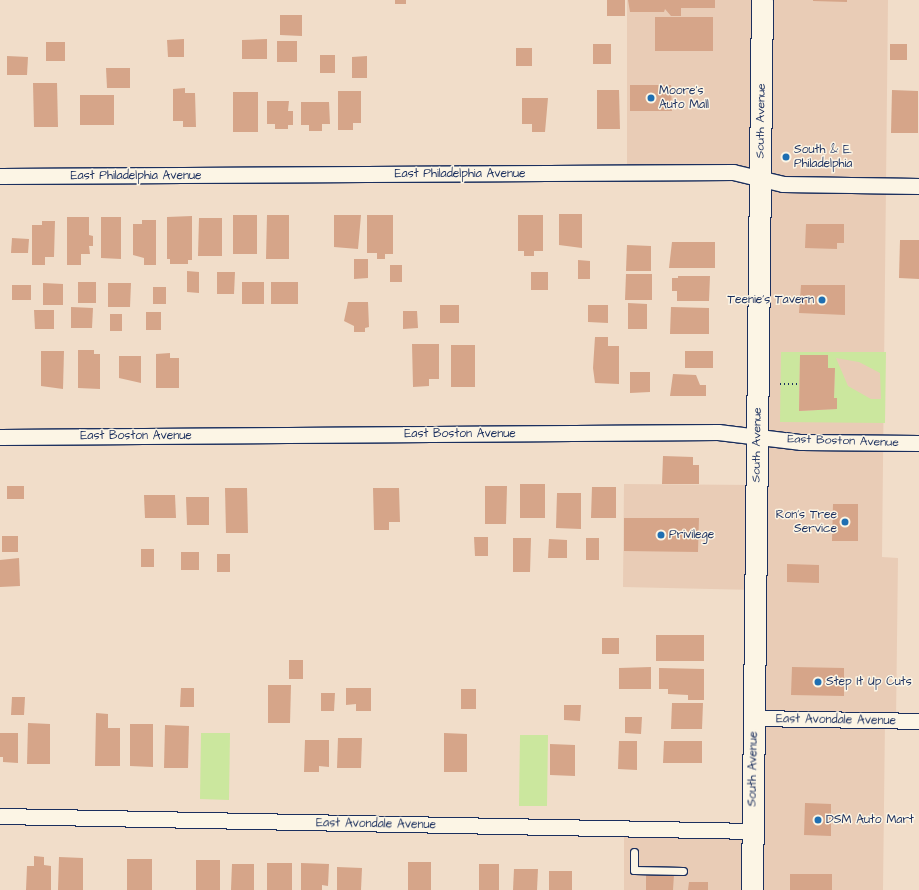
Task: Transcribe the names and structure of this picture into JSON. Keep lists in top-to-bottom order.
{
  "streets": {
    "main road": ["South Avenue"],
    "street": ["East Philadelphia Avenue", "East Boston Avenue", "East Avondale Avenue"]
  },
  "crossings": [
    ["South Avenue", "East Philadelphia Avenue"],
    ["South Avenue", "East Boston Avenue"],
    ["South Avenue", "East Avondale Avenue"]
  ],
  "places": [
    "Moore's Auto Mall",
    "South & E. Philadelphia",
    "Teenie's Tavern",
    "Ron's Tree Service",
    "Privilege",
    "Step It Up Cuts",
    "DSM Auto Mart"
  ]
}
